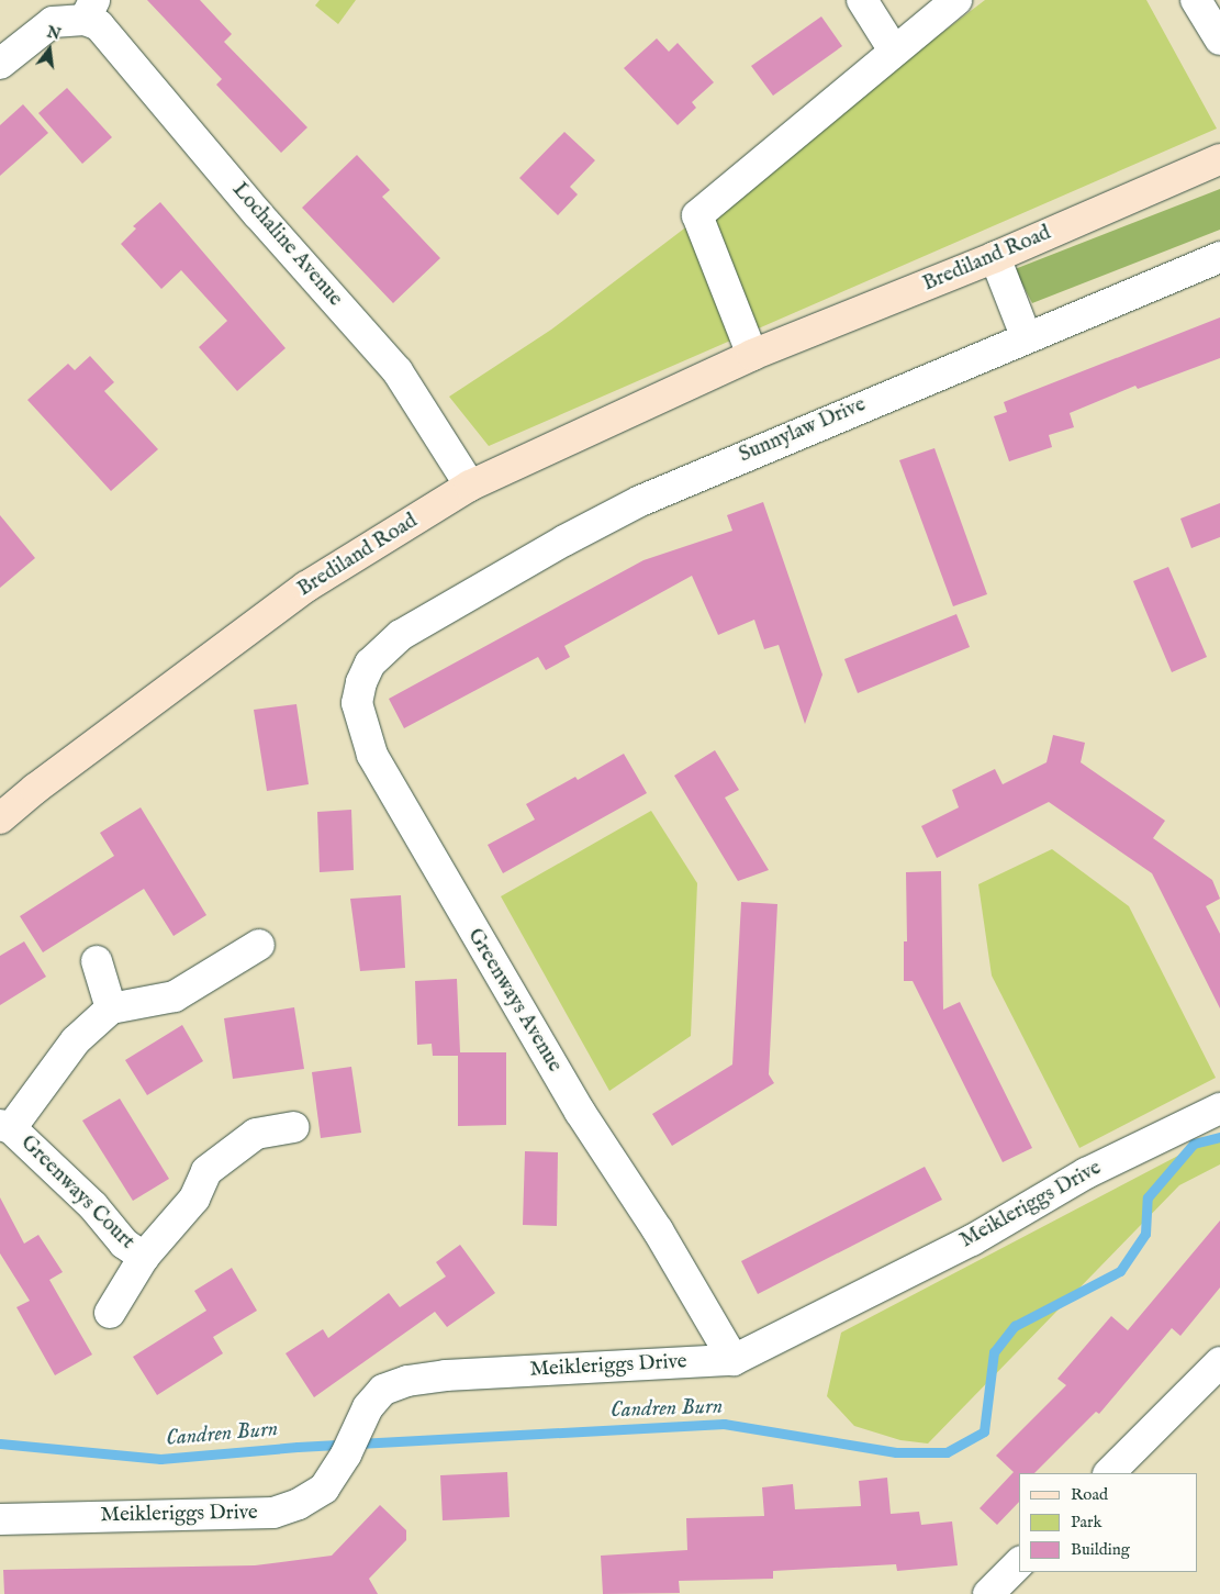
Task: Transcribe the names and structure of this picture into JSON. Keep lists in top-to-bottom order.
{
  "streets": {
    "street": [
      "Lochaline Avenue",
      "Brediland Road",
      "Sunnylaw Drive",
      "Greenways Avenue",
      "Greenways Court",
      "Meikleriggs Drive"
    ]
  },
  "crossings": [
    ["Lochaline Avenue", "Brediland Road"],
    ["Sunnylaw Drive", "Greenways Avenue"],
    ["Greenways Avenue", "Meikleriggs Drive"]
  ],
  "water": ["Candren Burn"],
  "legend": ["Road", "Park", "Building"],
  "north": "top"
}
